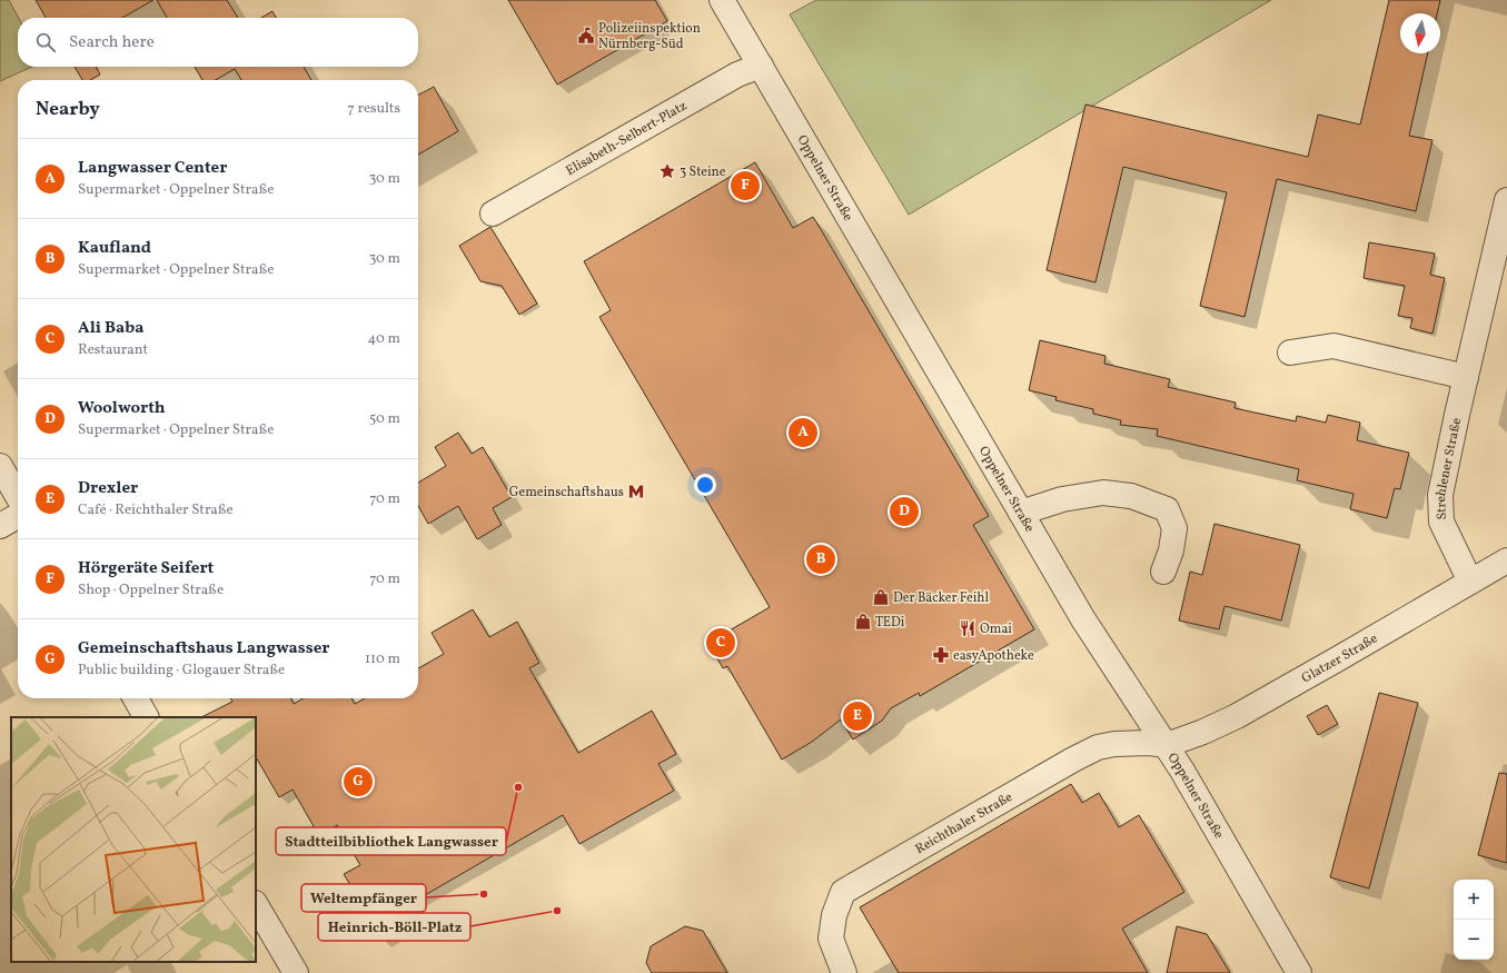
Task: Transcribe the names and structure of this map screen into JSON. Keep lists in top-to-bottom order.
{
  "streets": {
    "street": [
      "Elisabeth-Selbert-Platz",
      "Oppelner Straße",
      "Strehlener Straße",
      "Glatzer Straße",
      "Reichthaler Straße"
    ]
  },
  "crossings": [
    ["Elisabeth-Selbert-Platz", "Oppelner Straße"],
    ["Oppelner Straße", "Glatzer Straße"],
    ["Oppelner Straße", "Reichthaler Straße"],
    ["Strehlener Straße", "Glatzer Straße"],
    ["Glatzer Straße", "Reichthaler Straße"]
  ],
  "places": {
    "public building": ["Polizeiinspektion Nürnberg-Süd"],
    "place": ["3 Steine"],
    "metro station": ["Gemeinschaftshaus"],
    "shop": ["Der Bäcker Feihl", "TEDi"],
    "restaurant": ["Omai"],
    "pharmacy": ["easyApotheke"],
    "other": ["Stadtteilbibliothek Langwasser", "Weltempfänger", "Heinrich-Böll-Platz"]
  },
  "north": "bottom",
  "page": {
    "search": "Search here",
    "heading": ["Nearby", "7 results"],
    "list": [
      {
        "mark": "A",
        "name": "Langwasser Center",
        "note": "Supermarket · Oppelner Straße",
        "value": "30 m"
      },
      {
        "mark": "B",
        "name": "Kaufland",
        "note": "Supermarket · Oppelner Straße",
        "value": "30 m"
      },
      {
        "mark": "C",
        "name": "Ali Baba",
        "note": "Restaurant",
        "value": "40 m"
      },
      {
        "mark": "D",
        "name": "Woolworth",
        "note": "Supermarket · Oppelner Straße",
        "value": "50 m"
      },
      {
        "mark": "E",
        "name": "Drexler",
        "note": "Café · Reichthaler Straße",
        "value": "70 m"
      },
      {
        "mark": "F",
        "name": "Hörgeräte Seifert",
        "note": "Shop · Oppelner Straße",
        "value": "70 m"
      },
      {
        "mark": "G",
        "name": "Gemeinschaftshaus Langwasser",
        "note": "Public building · Glogauer Straße",
        "value": "110 m"
      }
    ],
    "pins": [
      "F",
      "A",
      "D",
      "B",
      "C",
      "E",
      "G"
    ],
    "map_buttons": ["+", "−"]
  }
}
